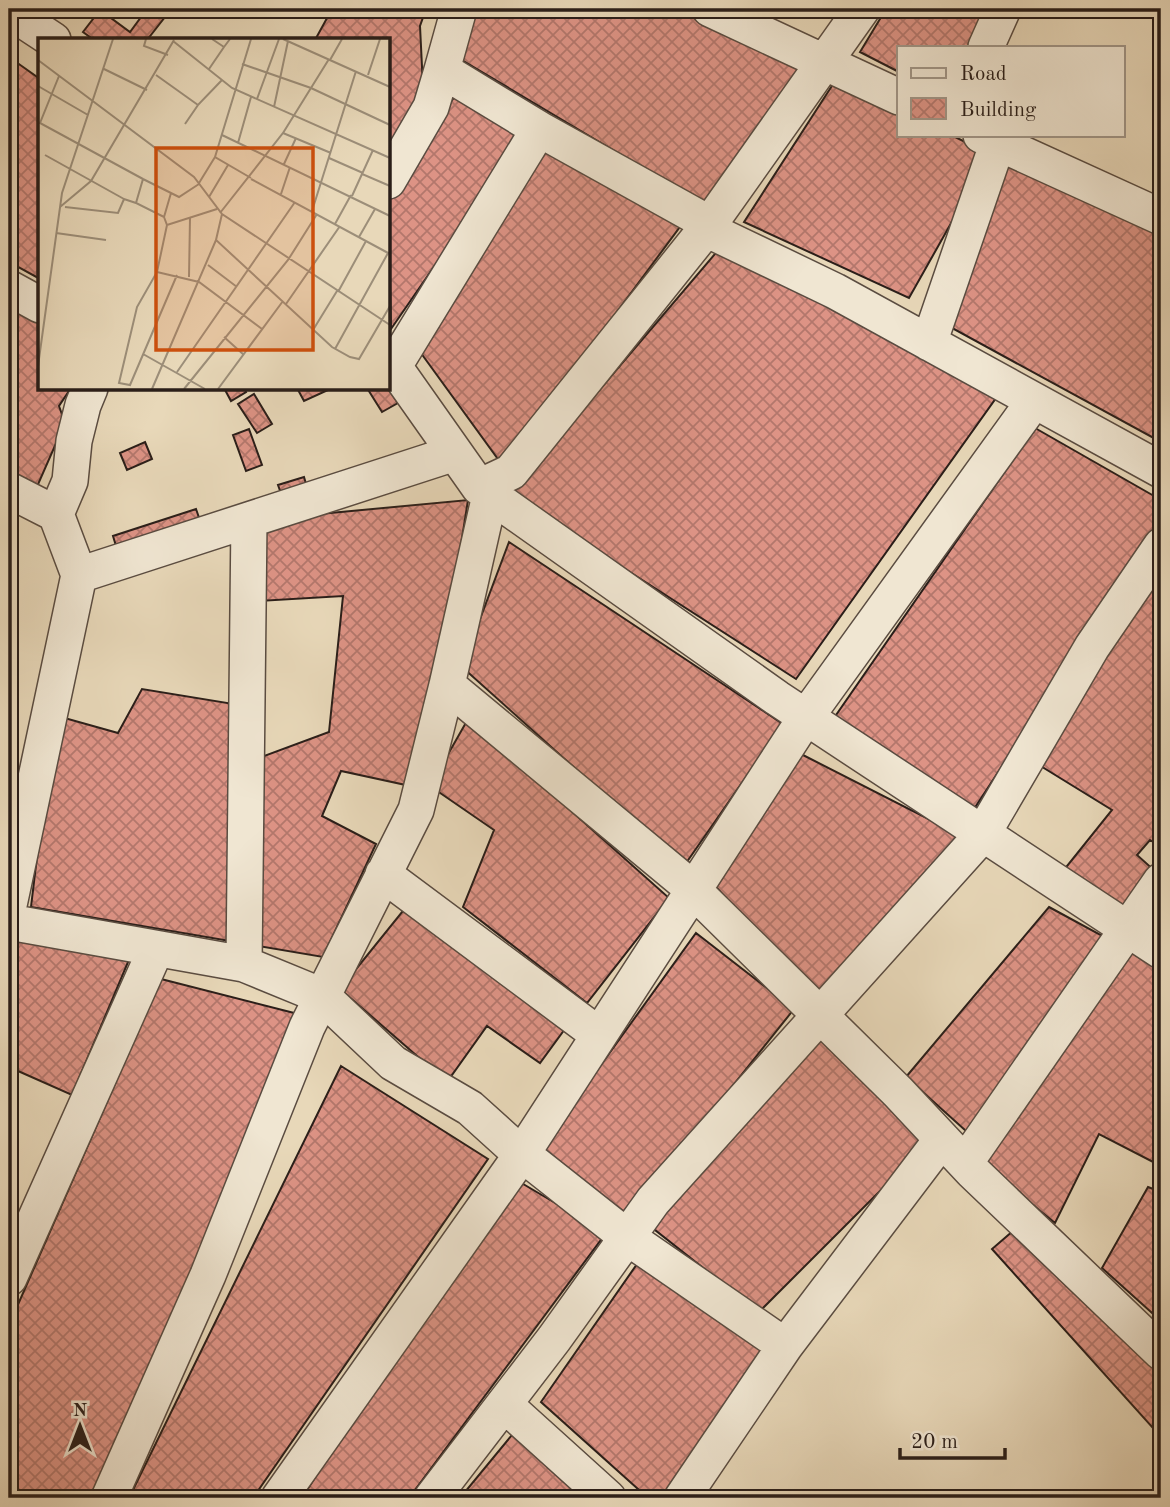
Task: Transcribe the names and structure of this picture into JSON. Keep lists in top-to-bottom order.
{
  "legend": ["Road", "Building"],
  "scale_bar": "20 m",
  "north": "top"
}
